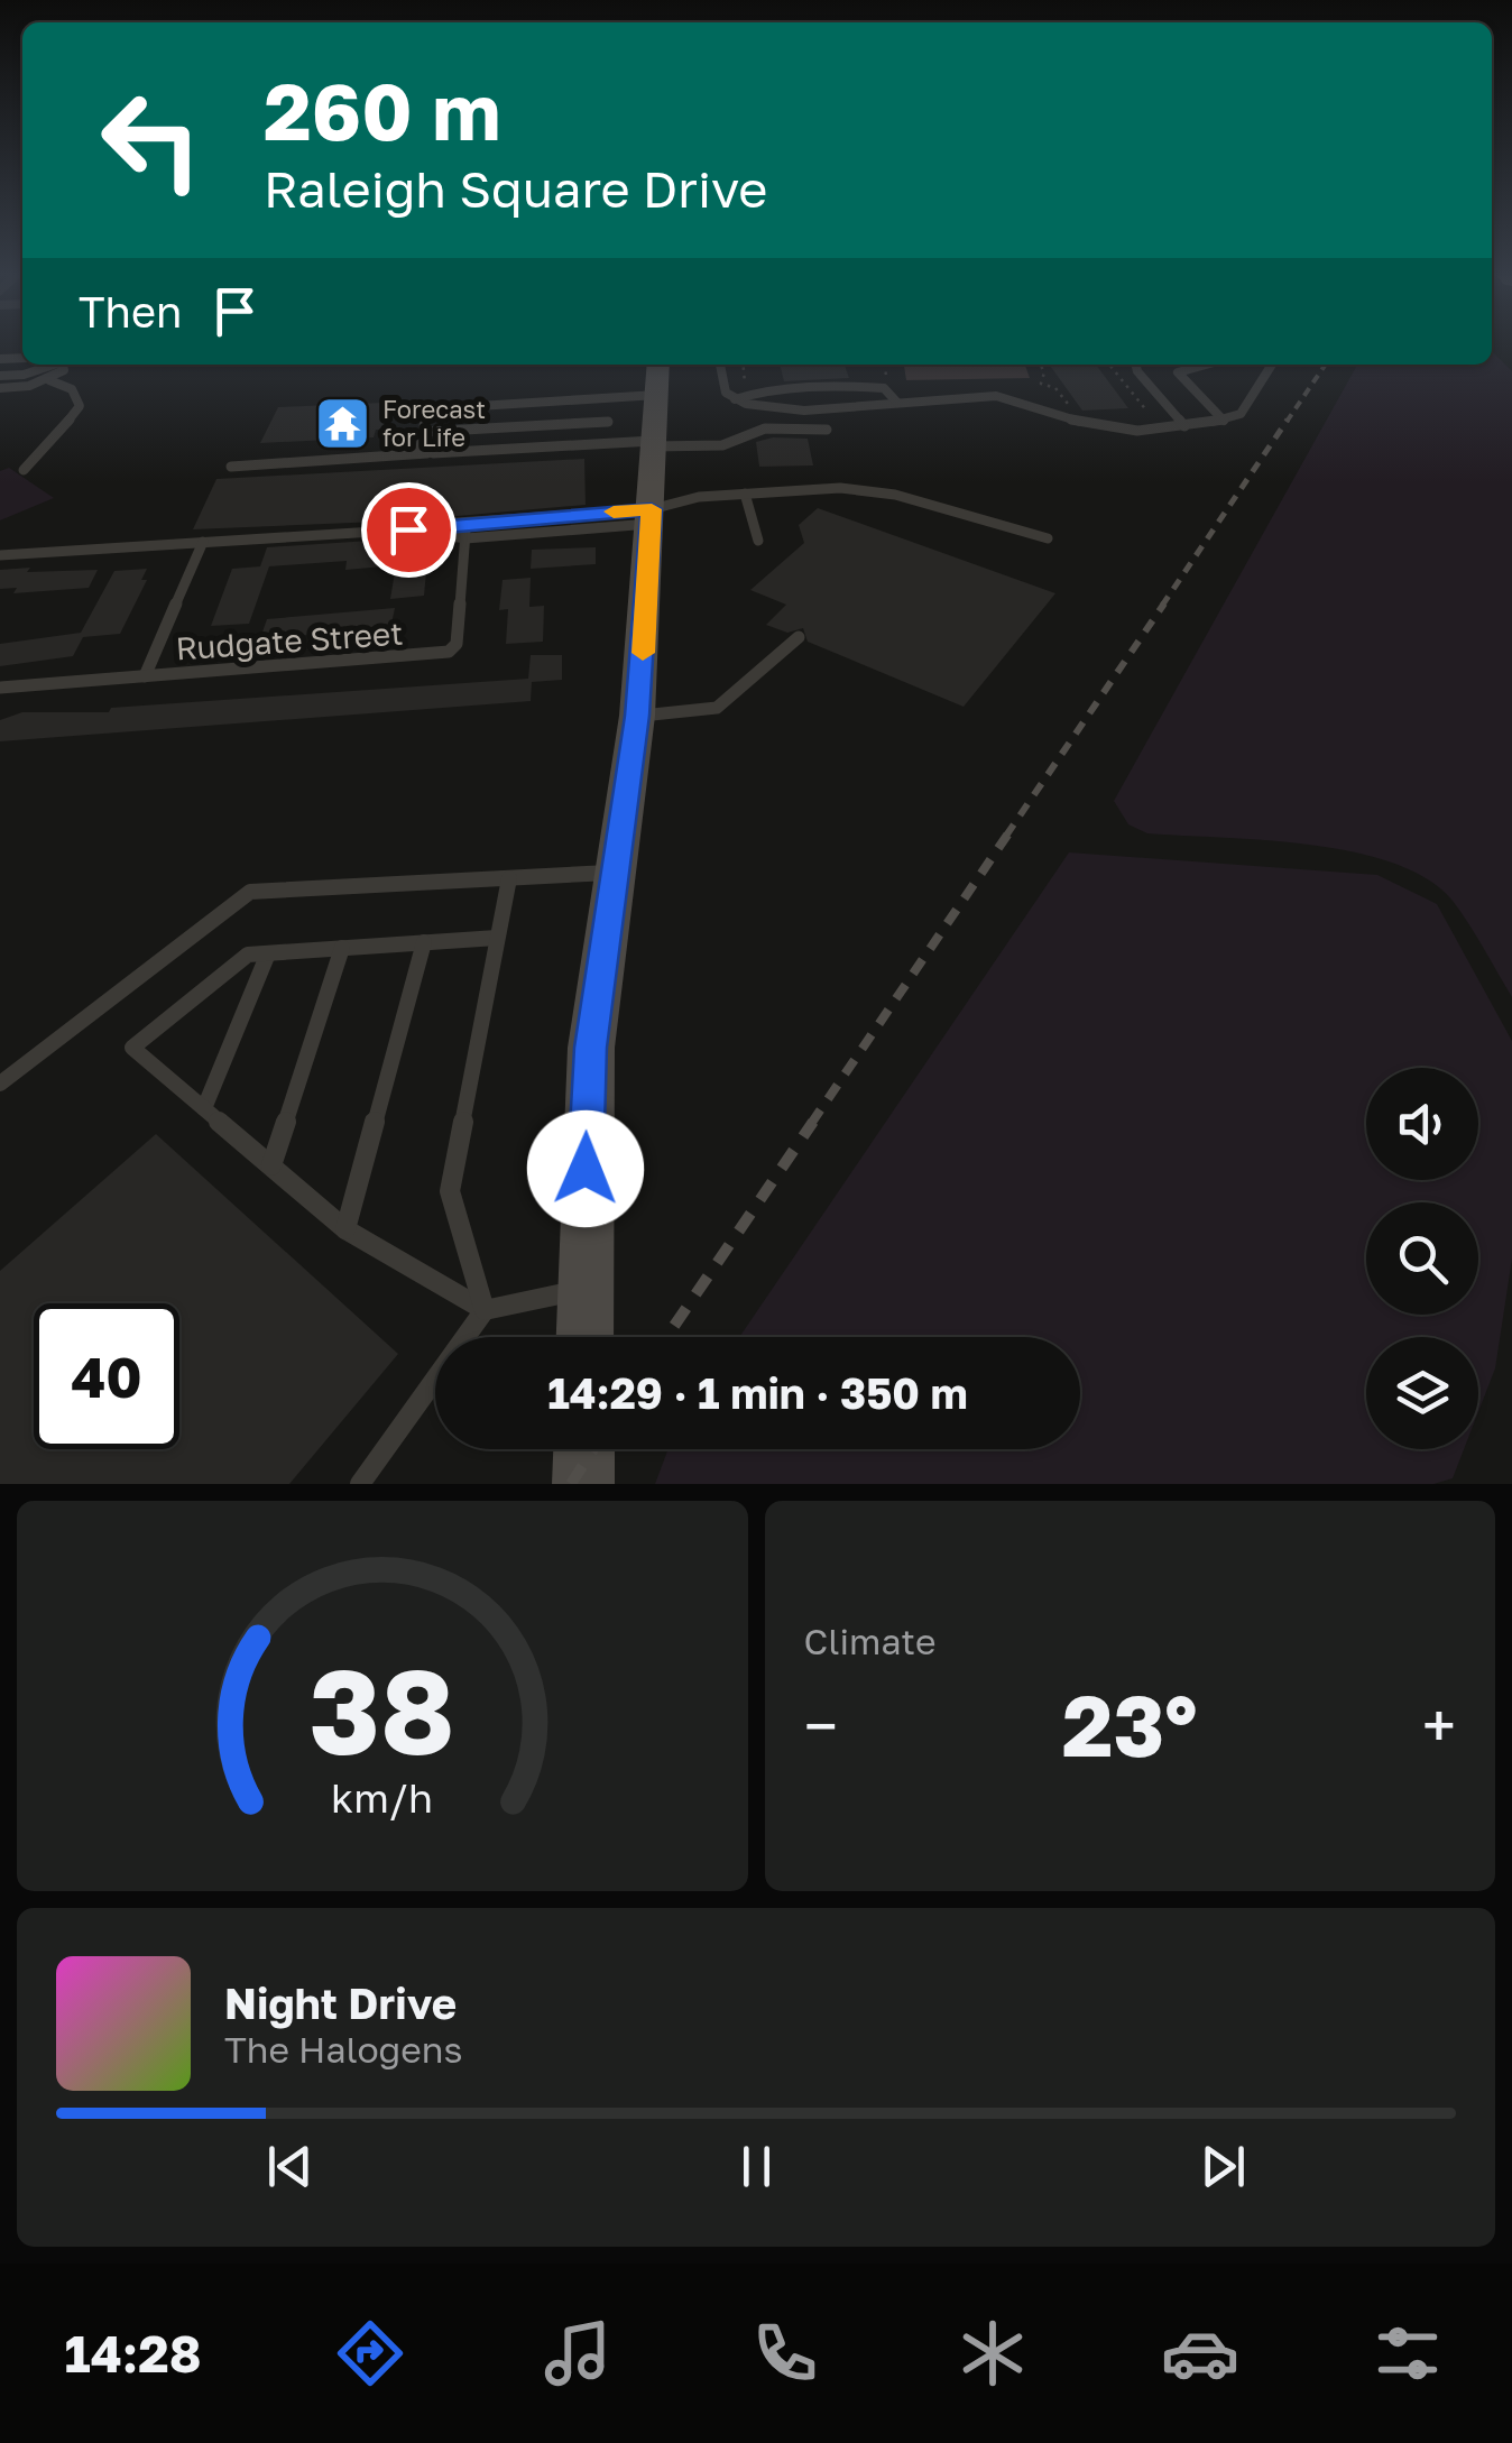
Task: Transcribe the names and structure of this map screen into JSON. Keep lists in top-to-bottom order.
{
  "streets": {
    "lane": ["Rudgate Street"]
  },
  "places": {
    "temple": ["Forecast for Life"]
  },
  "page": {
    "turn": ["260 m", "Raleigh Square Drive"],
    "then": "Then",
    "limit": "40",
    "trip": "14:29 · 1 min · 350 m",
    "tile": "Climate",
    "heat": ["−", "23°", "+"],
    "song": ["Night Drive", "The Halogens"],
    "tabs": "14:28",
    "gauge": ["38", "km/h"]
  }
}
